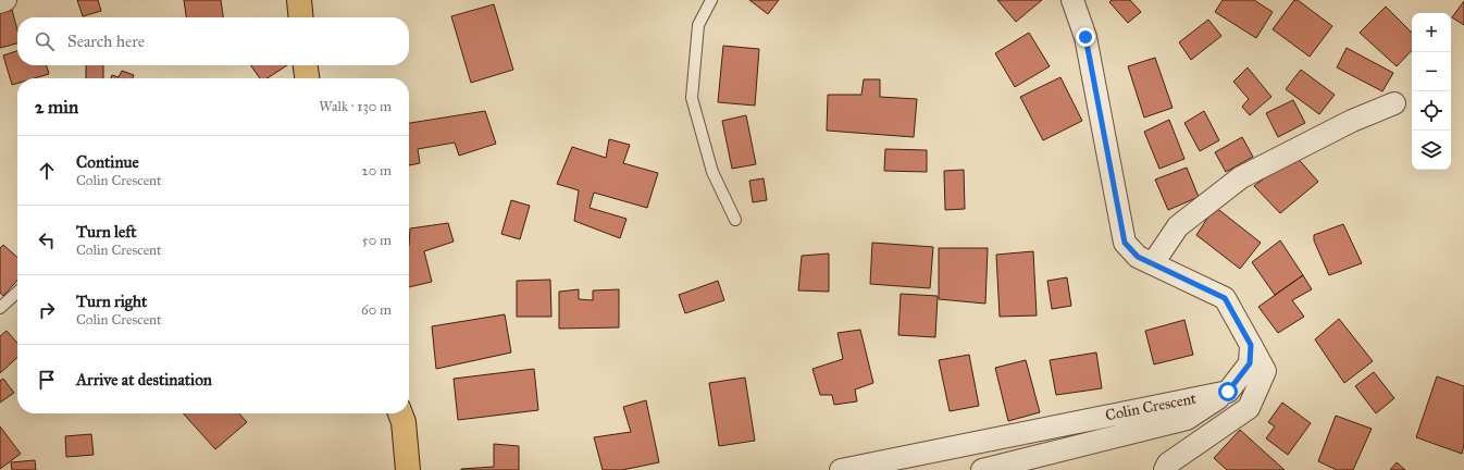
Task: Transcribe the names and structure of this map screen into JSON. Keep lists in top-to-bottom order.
{
  "streets": {
    "street": ["Colin Crescent"]
  },
  "page": {
    "map_buttons": ["+", "−"],
    "search": "Search here",
    "heading": ["2 min", "Walk · 130 m"],
    "list": [
      ["Continue", "Colin Crescent", "20 m"],
      ["Turn left", "Colin Crescent", "50 m"],
      ["Turn right", "Colin Crescent", "60 m"],
      "Arrive at destination"
    ]
  }
}
